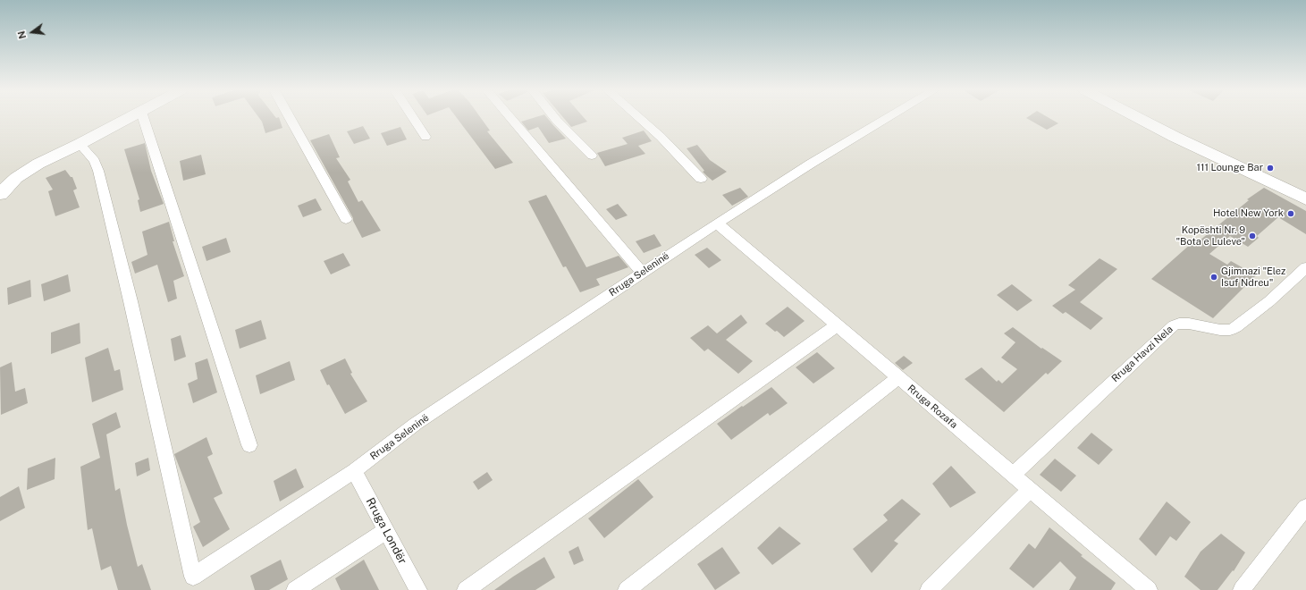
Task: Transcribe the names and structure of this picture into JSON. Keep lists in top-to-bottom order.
{
  "streets": {
    "street": [
      "Rruga Seleninë",
      "Rruga Havzi Nela",
      "Rruga Rozafa",
      "Rruga Londër"
    ]
  },
  "crossings": [
    ["Rruga Seleninë", "Rruga Rozafa"],
    ["Rruga Seleninë", "Rruga Londër"],
    ["Rruga Havzi Nela", "Rruga Rozafa"]
  ],
  "places": [
    "111 Lounge Bar",
    "Hotel New York",
    "Kopështi Nr. 9 \"Bota e Luleve\"",
    "Gjimnazi \"Elez Isuf Ndreu\""
  ],
  "north": "left"
}
